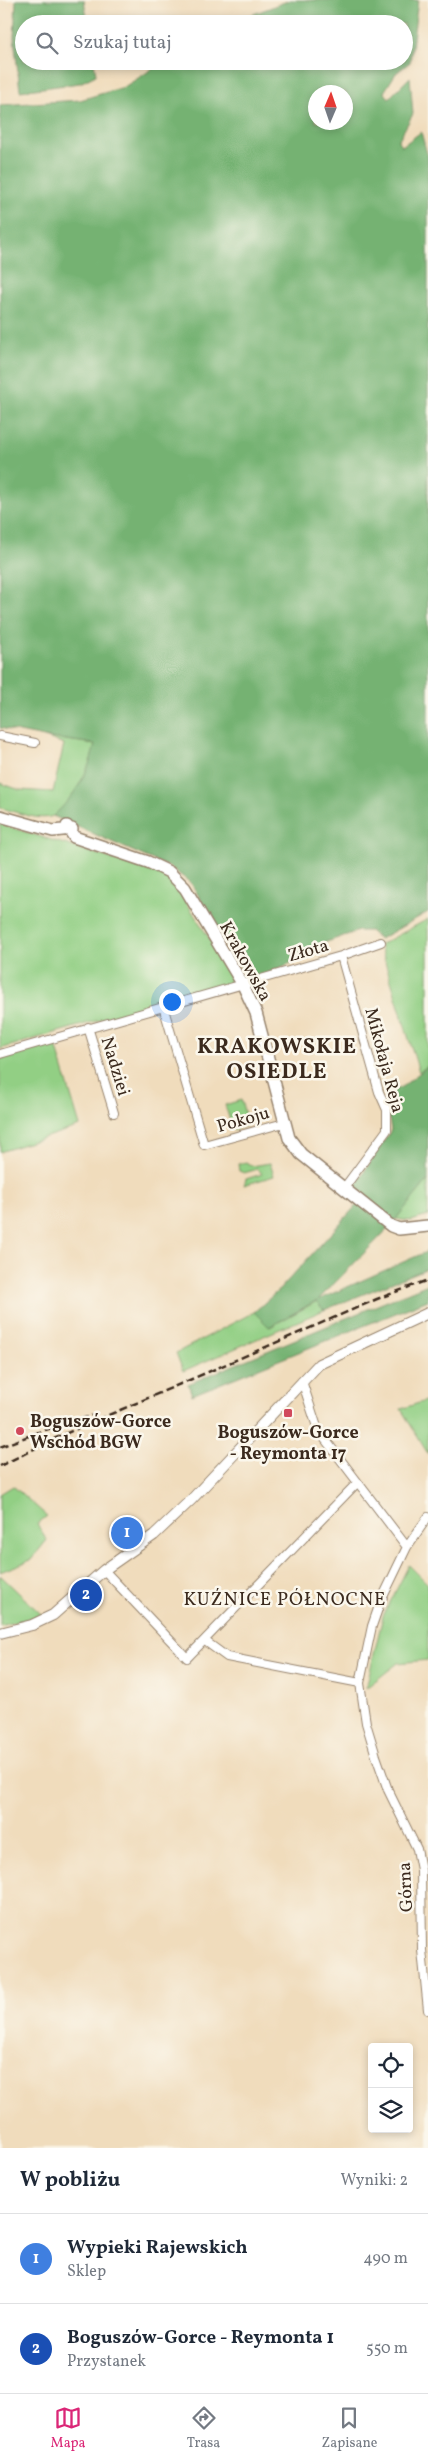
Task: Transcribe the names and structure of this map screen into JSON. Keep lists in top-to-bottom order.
{
  "streets": {
    "main road": ["Krakowska"],
    "street": [
      "Złota",
      "Mikołaja Reja",
      "Nadziei",
      "Pokoju",
      "Górna"
    ]
  },
  "crossings": [
    ["Złota", "Krakowska"],
    ["Złota", "Mikołaja Reja"],
    ["Złota", "Nadziei"],
    ["Złota", "Pokoju"],
    ["Krakowska", "Mikołaja Reja"],
    ["Krakowska", "Pokoju"]
  ],
  "districts": ["KRAKOWSKIE OSIEDLE", "KUŹNICE PÓŁNOCNE"],
  "places": {
    "transit": ["Boguszów-Gorce - Reymonta 17"],
    "other": ["Boguszów-Gorce Wschód BGW"]
  },
  "north": "top",
  "page": {
    "search": "Szukaj tutaj",
    "pins": ["1", "2"],
    "heading": ["W pobliżu", "Wyniki: 2"],
    "list": [
      {
        "mark": "1",
        "name": "Wypieki Rajewskich",
        "note": "Sklep",
        "value": "490 m"
      },
      {
        "mark": "2",
        "name": "Boguszów-Gorce - Reymonta 1",
        "note": "Przystanek",
        "value": "550 m"
      }
    ],
    "nav": ["Mapa", "Trasa", "Zapisane"]
  }
}
